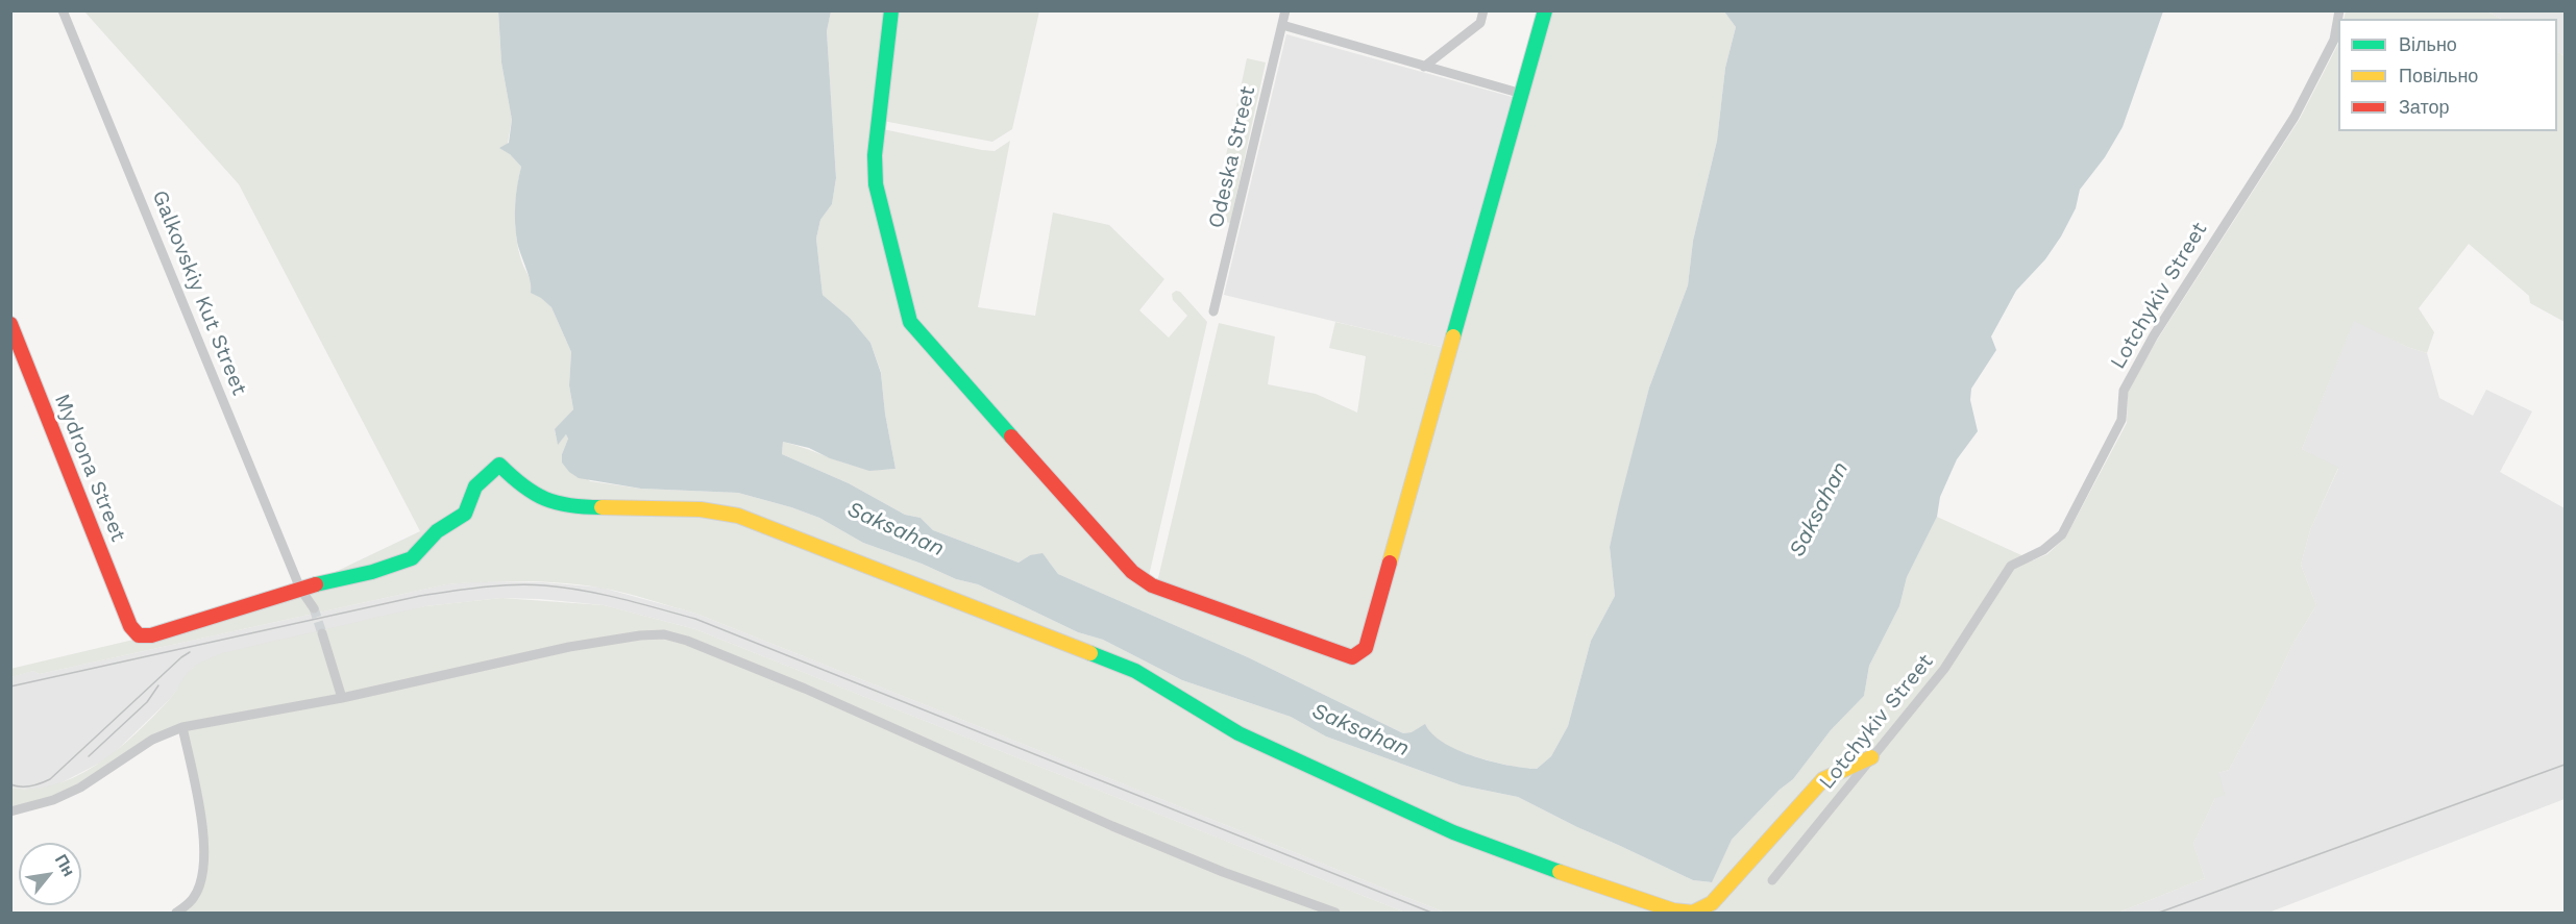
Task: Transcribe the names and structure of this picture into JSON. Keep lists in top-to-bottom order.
{
  "streets": {
    "street": [
      "Odeska Street",
      "Galkovskiy Kut Street",
      "Lotchykiv Street",
      "Mydrona Street"
    ]
  },
  "crossings": [
    ["Galkovskiy Kut Street", "Mydrona Street"]
  ],
  "water": ["Saksahan"],
  "legend": ["Вільно", "Повільно", "Затор"],
  "north": "top right"
}
